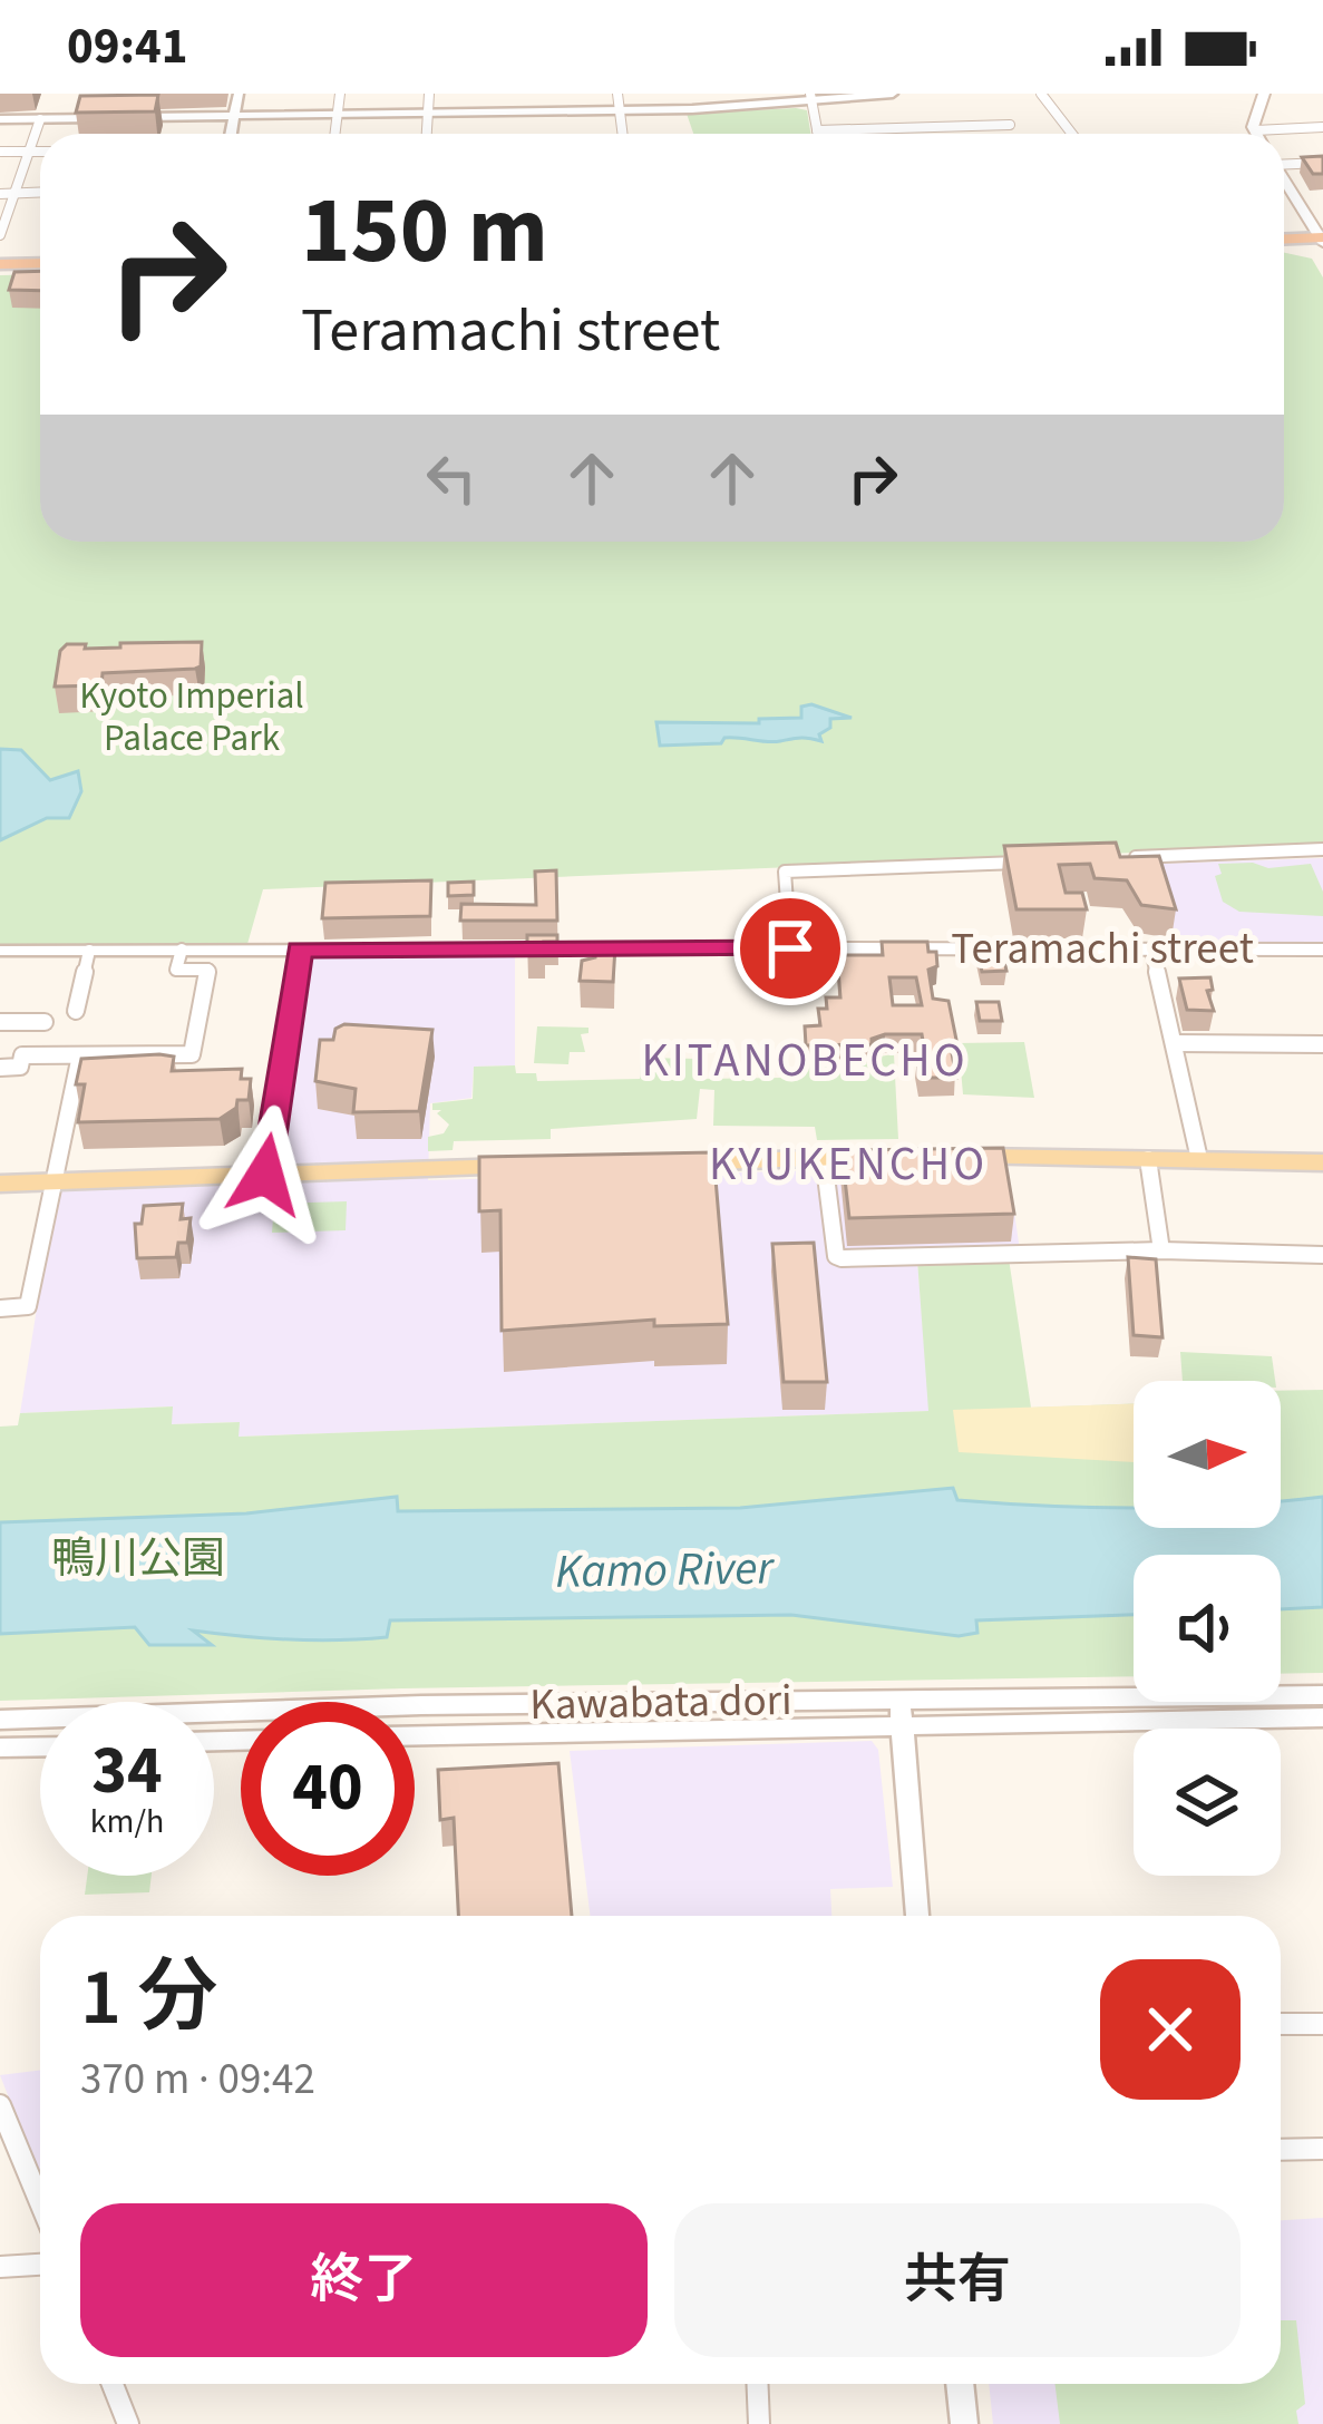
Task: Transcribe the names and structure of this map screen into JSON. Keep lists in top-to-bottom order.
{
  "streets": {
    "street": ["Teramachi street", "Kawabata dori"]
  },
  "districts": ["KITANOBECHO", "KYUKENCHO"],
  "water": ["Kamo River"],
  "parks": ["Kyoto Imperial Palace Park", "鴨川公園"],
  "north": "right",
  "page": {
    "status": "09:41",
    "turn": ["150 m", "Teramachi street"],
    "speed": "34 km/h",
    "limit": "40",
    "heading": ["1 分", "370 m · 09:42"],
    "buttons": ["終了", "共有"]
  }
}
